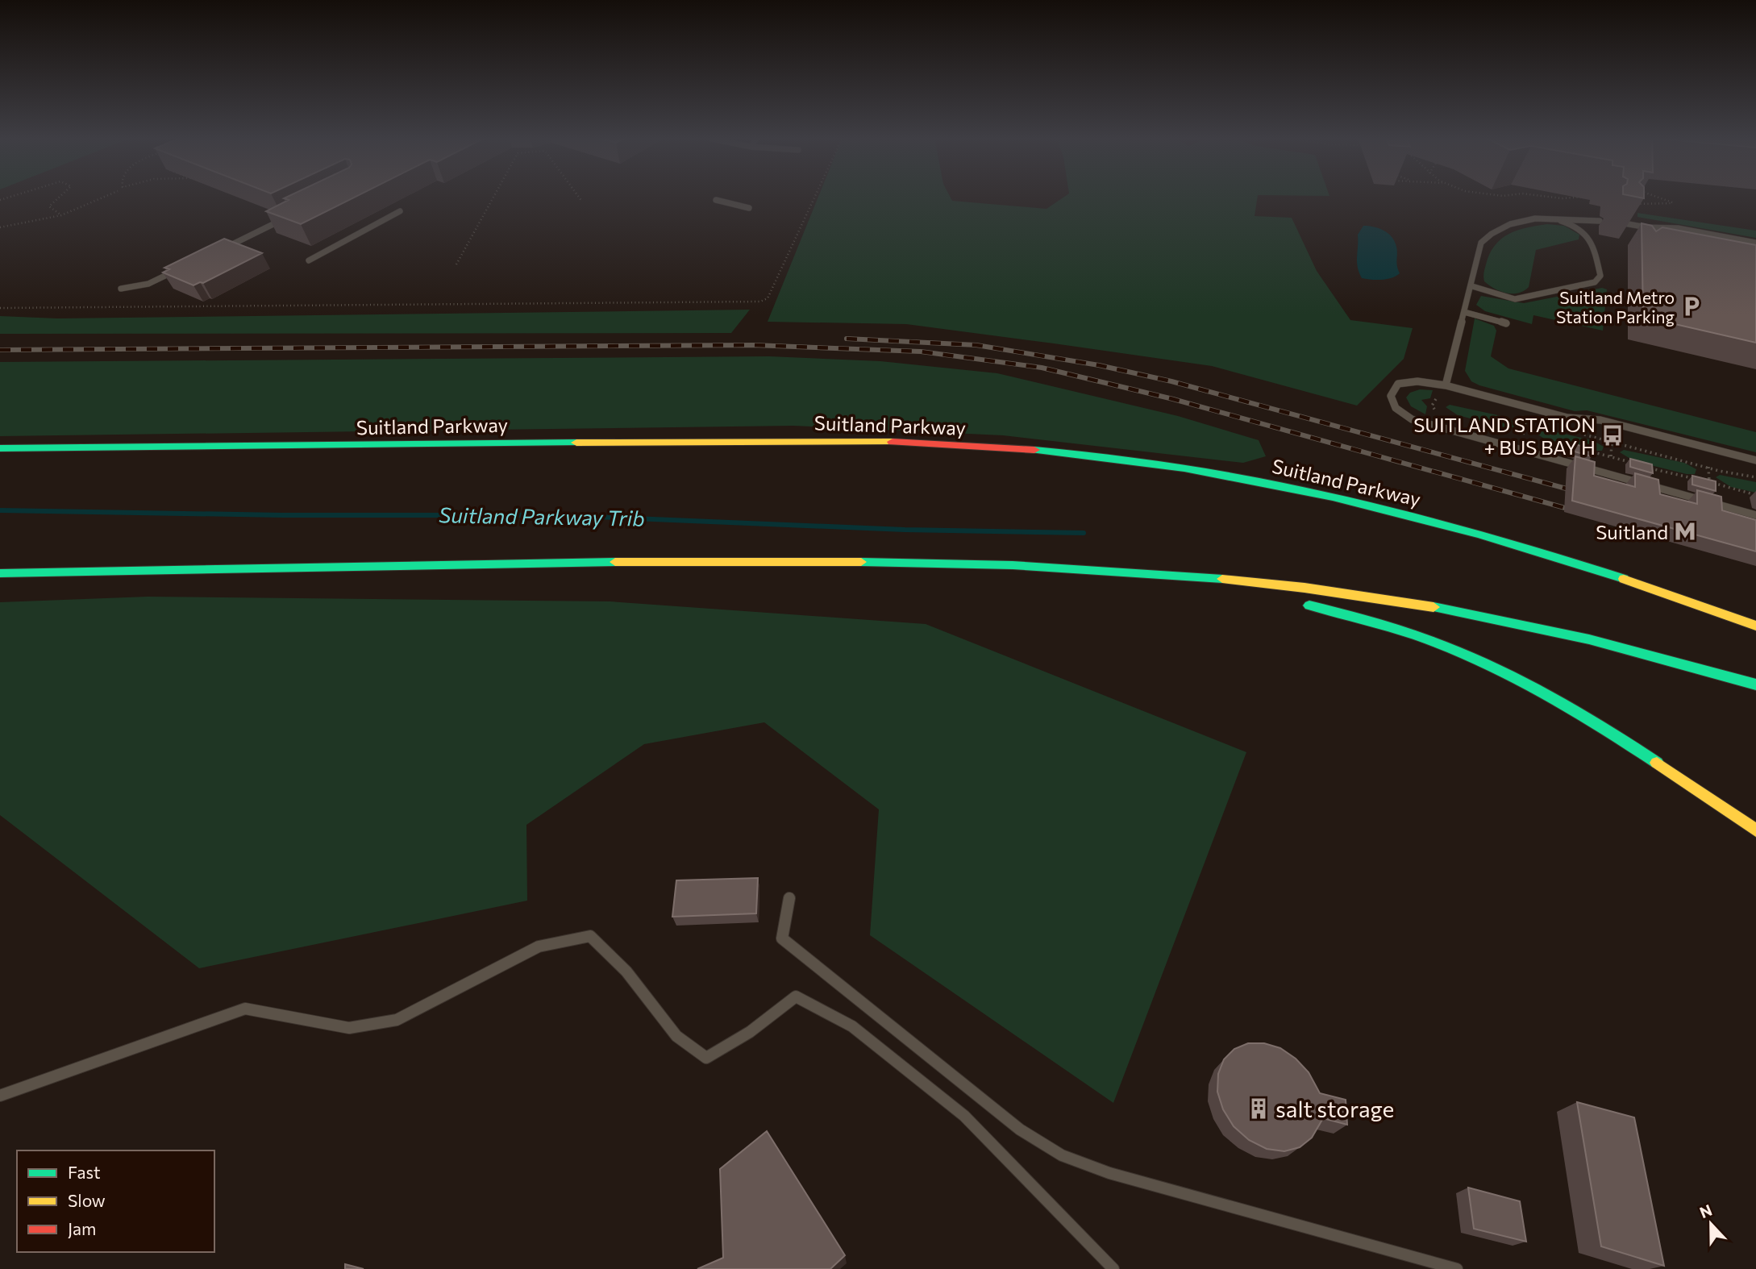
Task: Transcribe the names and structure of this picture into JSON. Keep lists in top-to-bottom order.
{
  "streets": {
    "highway": ["Suitland Parkway"]
  },
  "water": ["Suitland Parkway Trib"],
  "places": {
    "parking": ["Suitland Metro Station Parking"],
    "bus stop": ["SUITLAND STATION + BUS BAY H"],
    "metro station": ["Suitland"],
    "building": ["salt storage"]
  },
  "legend": ["Fast", "Slow", "Jam"],
  "north": "top"
}
